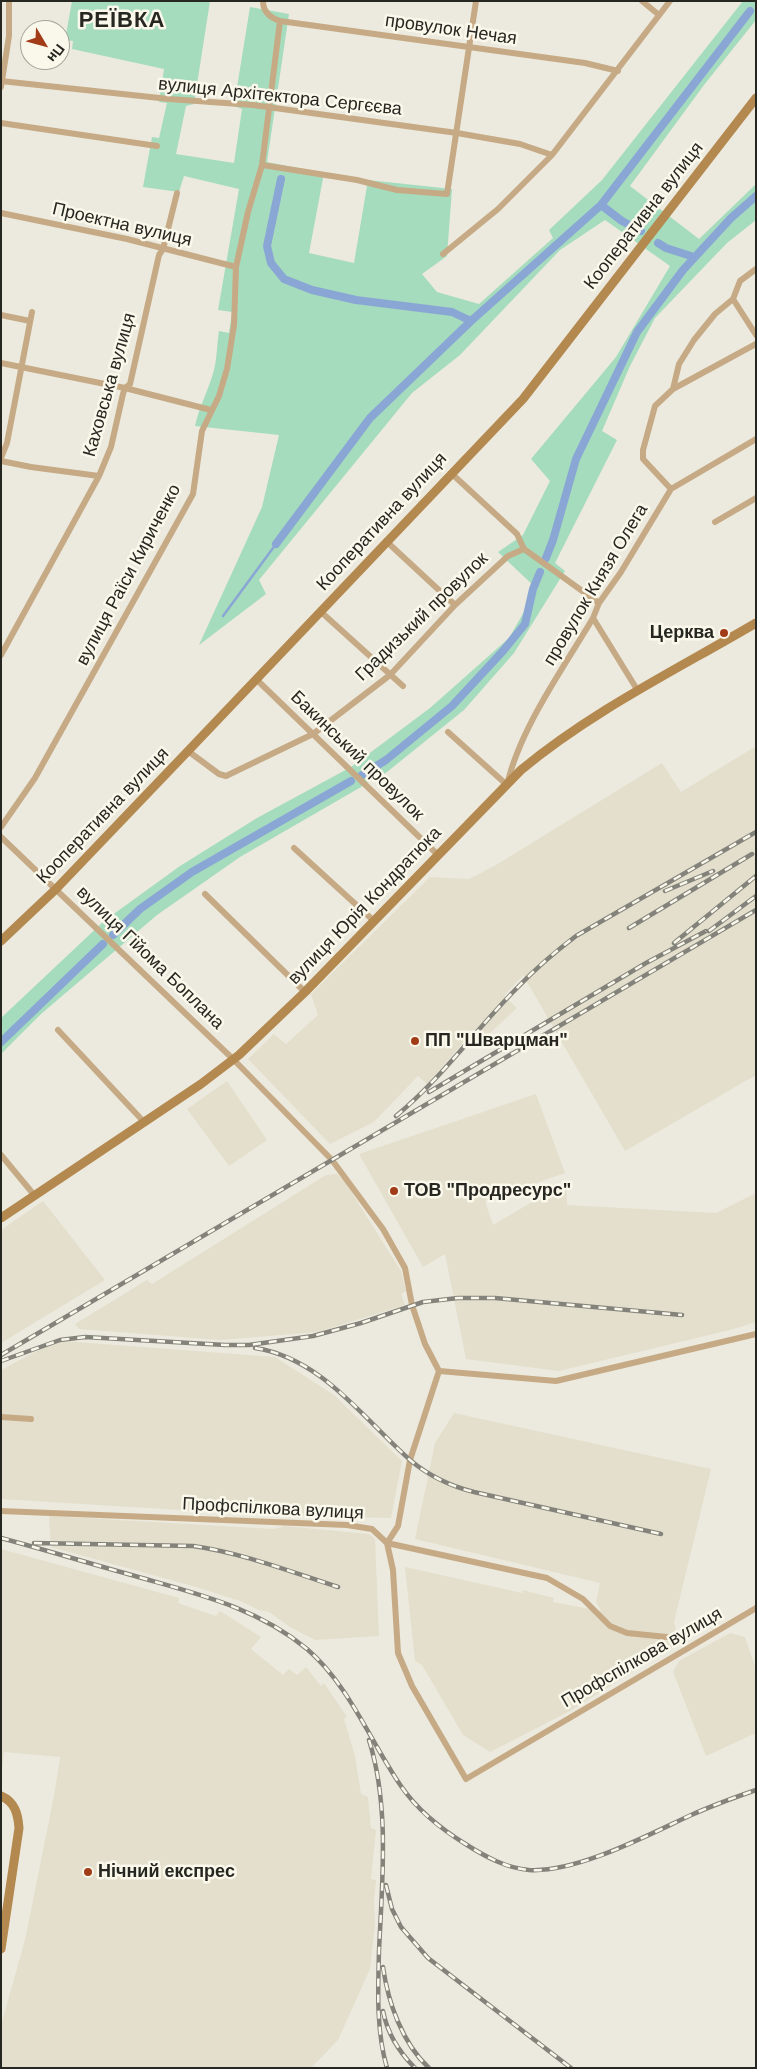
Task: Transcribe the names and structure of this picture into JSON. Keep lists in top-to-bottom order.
{
  "streets": {
    "street": [
      "провулок Нечая",
      "вулиця Архітектора Сергєєва",
      "Кооперативна вулиця",
      "Проектна вулиця",
      "Каховська вулиця",
      "вулиця Раїси Кириченко",
      "провулок Князя Олега",
      "Градизький провулок",
      "Бакинський провулок",
      "вулиця Юрія Кондратюка",
      "вулиця Гійома Боплана",
      "Профспілкова вулиця"
    ]
  },
  "crossings": [
    ["провулок Нечая", "вулиця Раїси Кириченко"],
    ["вулиця Архітектора Сергєєва", "вулиця Раїси Кириченко"],
    ["Кооперативна вулиця", "Градизький провулок"],
    ["Кооперативна вулиця", "Бакинський провулок"],
    ["Кооперативна вулиця", "вулиця Гійома Боплана"],
    ["Проектна вулиця", "Каховська вулиця"],
    ["Проектна вулиця", "вулиця Раїси Кириченко"],
    ["провулок Князя Олега", "вулиця Юрія Кондратюка"],
    ["Градизький провулок", "Бакинський провулок"],
    ["Бакинський провулок", "вулиця Юрія Кондратюка"],
    ["вулиця Юрія Кондратюка", "вулиця Гійома Боплана"]
  ],
  "districts": ["РЕЇВКА"],
  "places": [
    "Церква",
    "ПП \"Шварцман\"",
    "ТОВ \"Продресурс\"",
    "Нічний експрес"
  ],
  "north": "bottom right"
}
